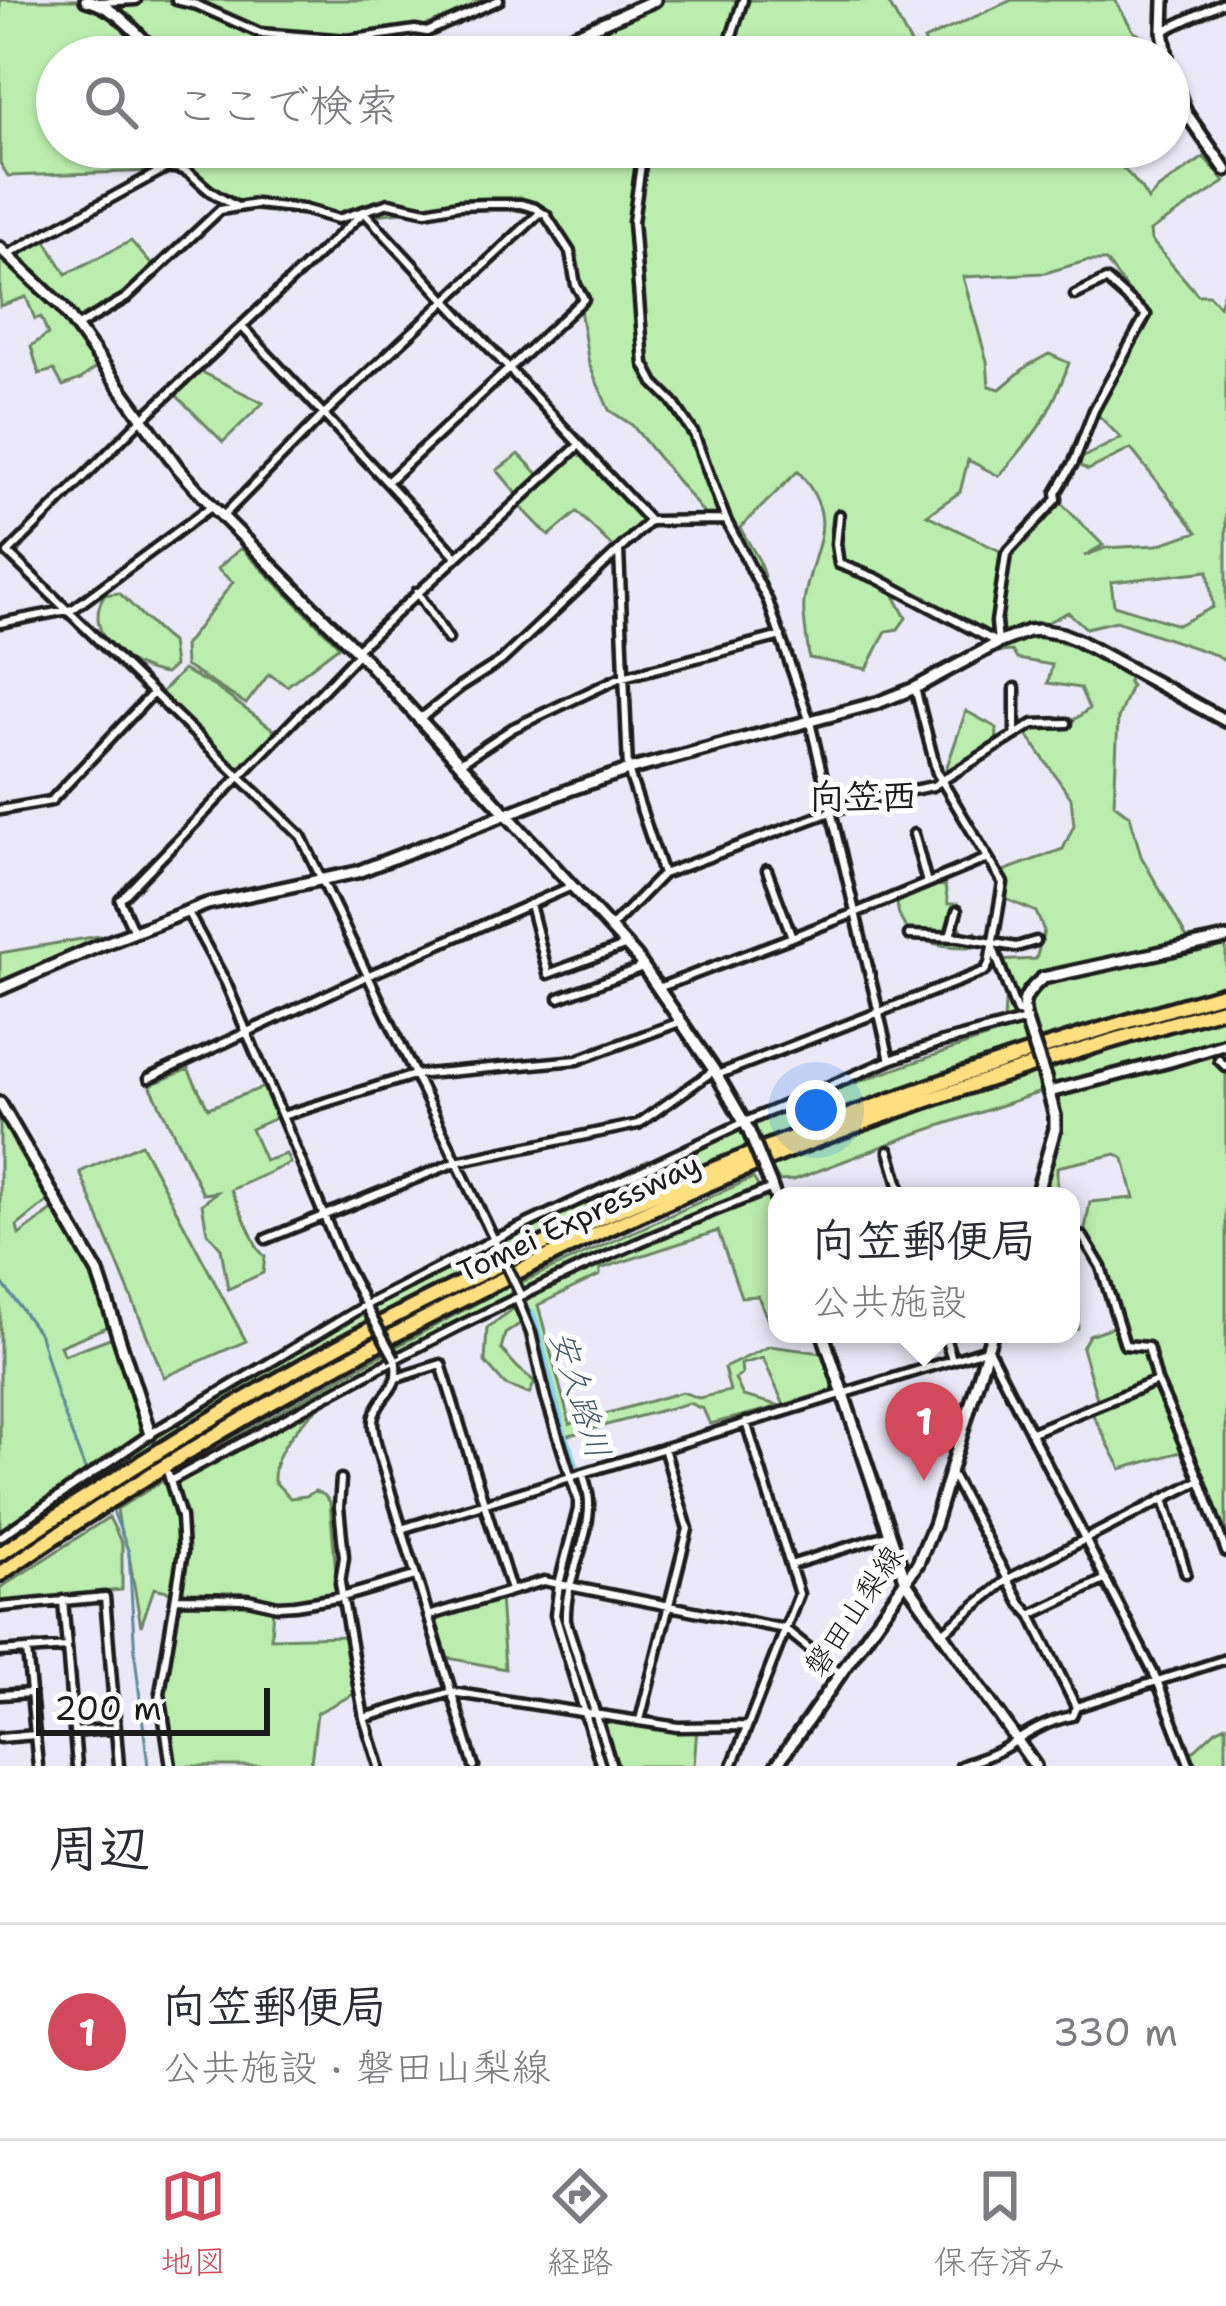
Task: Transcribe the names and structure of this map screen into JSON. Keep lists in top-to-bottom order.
{
  "streets": {
    "highway": ["Tomei Expressway"],
    "street": ["磐田山梨線"]
  },
  "districts": ["向笠西"],
  "water": ["安久路川"],
  "scale_bar": "200 m",
  "page": {
    "search": "ここで検索",
    "popup": ["向笠郵便局", "公共施設"],
    "pins": "1",
    "scale": "200 m",
    "heading": "周辺",
    "list": [
      {
        "mark": "1",
        "name": "向笠郵便局",
        "note": "公共施設 · 磐田山梨線",
        "value": "330 m"
      }
    ],
    "nav": ["地図", "経路", "保存済み"]
  }
}
